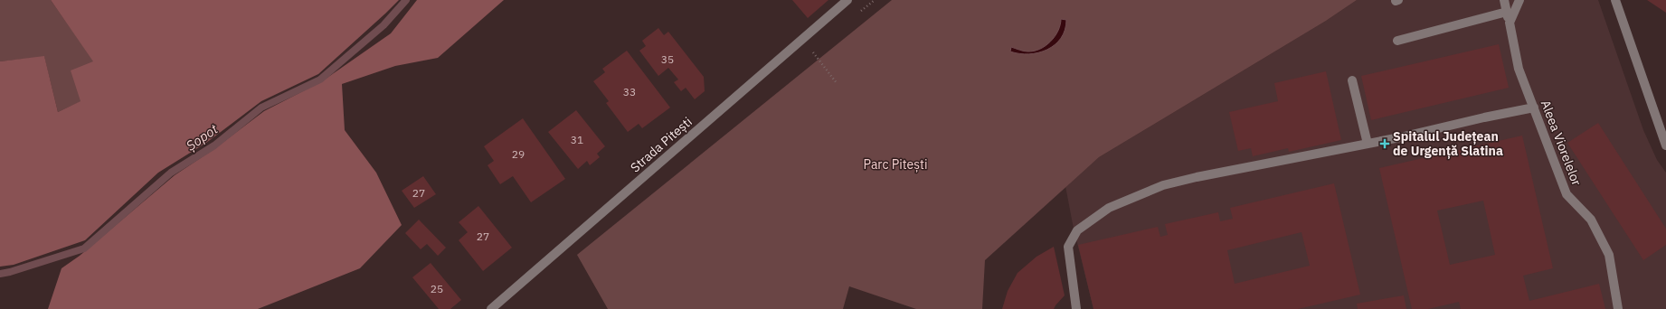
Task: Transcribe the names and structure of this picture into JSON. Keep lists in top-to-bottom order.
{
  "streets": {
    "street": ["Aleea Viorelelor", "Strada Pitești"]
  },
  "water": ["Șopot"],
  "parks": ["Parc Pitești"],
  "places": {
    "health": ["Spitalul Județean de Urgență Slatina"]
  },
  "house_numbers": [
    "35",
    "33",
    "31",
    "29",
    "27",
    "27",
    "25"
  ]
}
